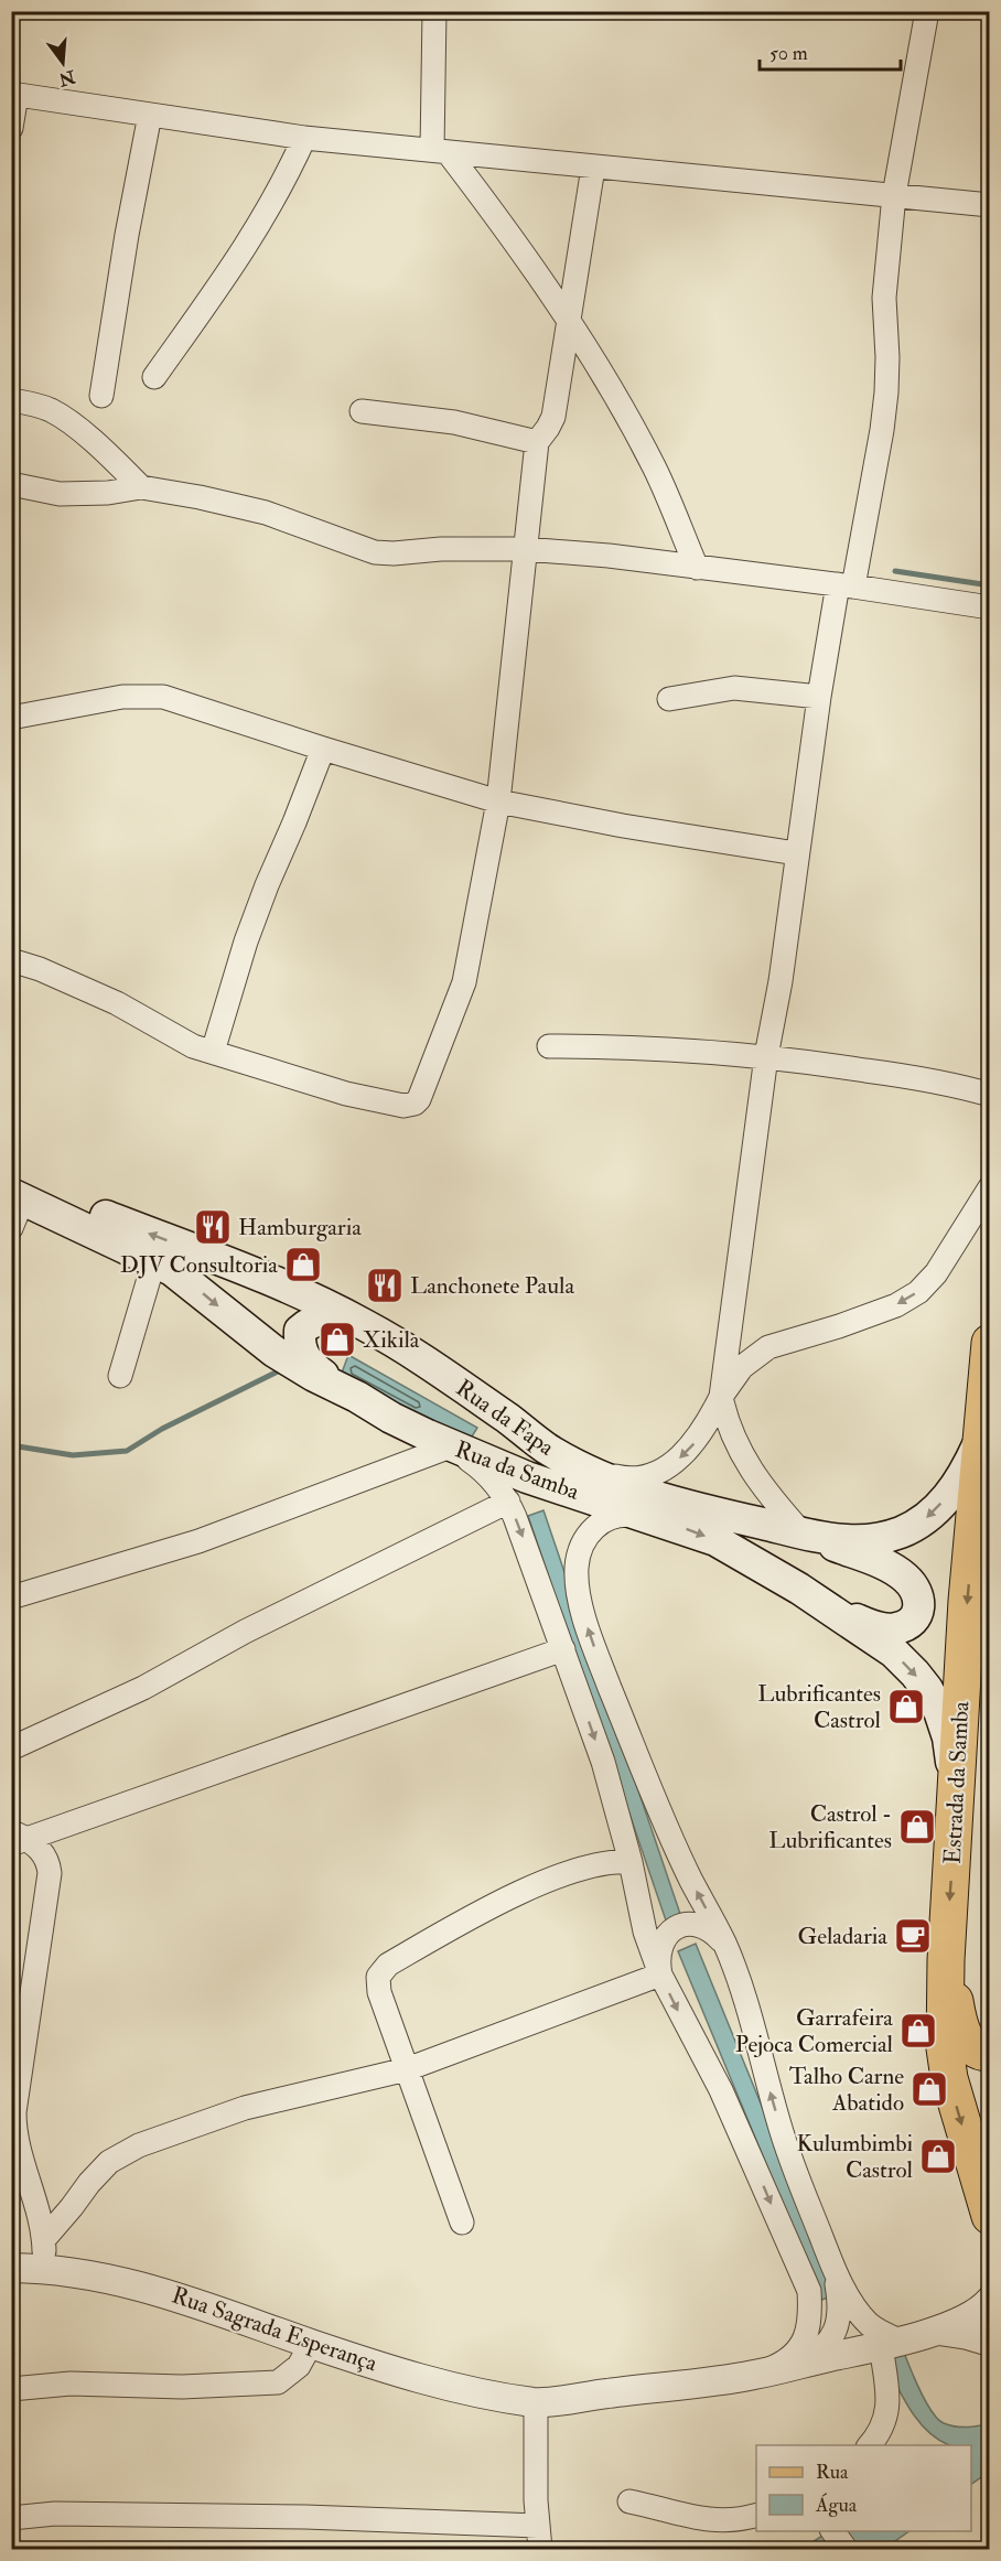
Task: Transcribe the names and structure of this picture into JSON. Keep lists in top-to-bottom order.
{
  "streets": {
    "main road": ["Rua da Fapa", "Rua da Samba", "Estrada da Samba"],
    "street": ["Rua Sagrada Esperança"]
  },
  "crossings": [
    ["Rua da Fapa", "Rua da Samba"],
    ["Rua da Fapa", "Estrada da Samba"],
    ["Rua da Samba", "Estrada da Samba"]
  ],
  "one_way": ["Rua da Fapa", "Rua da Samba", "Estrada da Samba"],
  "places": {
    "restaurant": ["Hamburgaria", "Lanchonete Paula"],
    "shop": [
      "DJV Consultoria",
      "Xikila",
      "Lubrificantes Castrol",
      "Castrol - Lubrificantes",
      "Garrafeira Pejoca Comercial",
      "Talho Carne Abatido",
      "Kulumbimbi Castrol"
    ],
    "cafe": ["Geladaria"]
  },
  "legend": ["Rua", "Água"],
  "scale_bar": "50 m",
  "north": "bottom"
}
